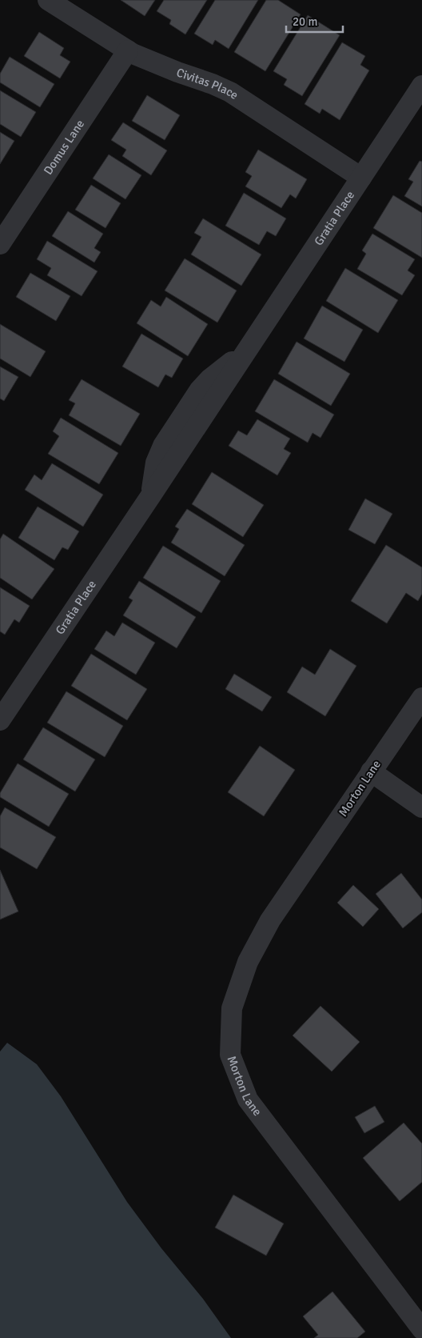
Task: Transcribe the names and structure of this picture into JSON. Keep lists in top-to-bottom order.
{
  "streets": {
    "street": [
      "Civitas Place",
      "Domus Lane",
      "Gratia Place",
      "Morton Lane"
    ]
  },
  "crossings": [
    ["Civitas Place", "Domus Lane"],
    ["Civitas Place", "Gratia Place"]
  ],
  "scale_bar": "20 m"
}
